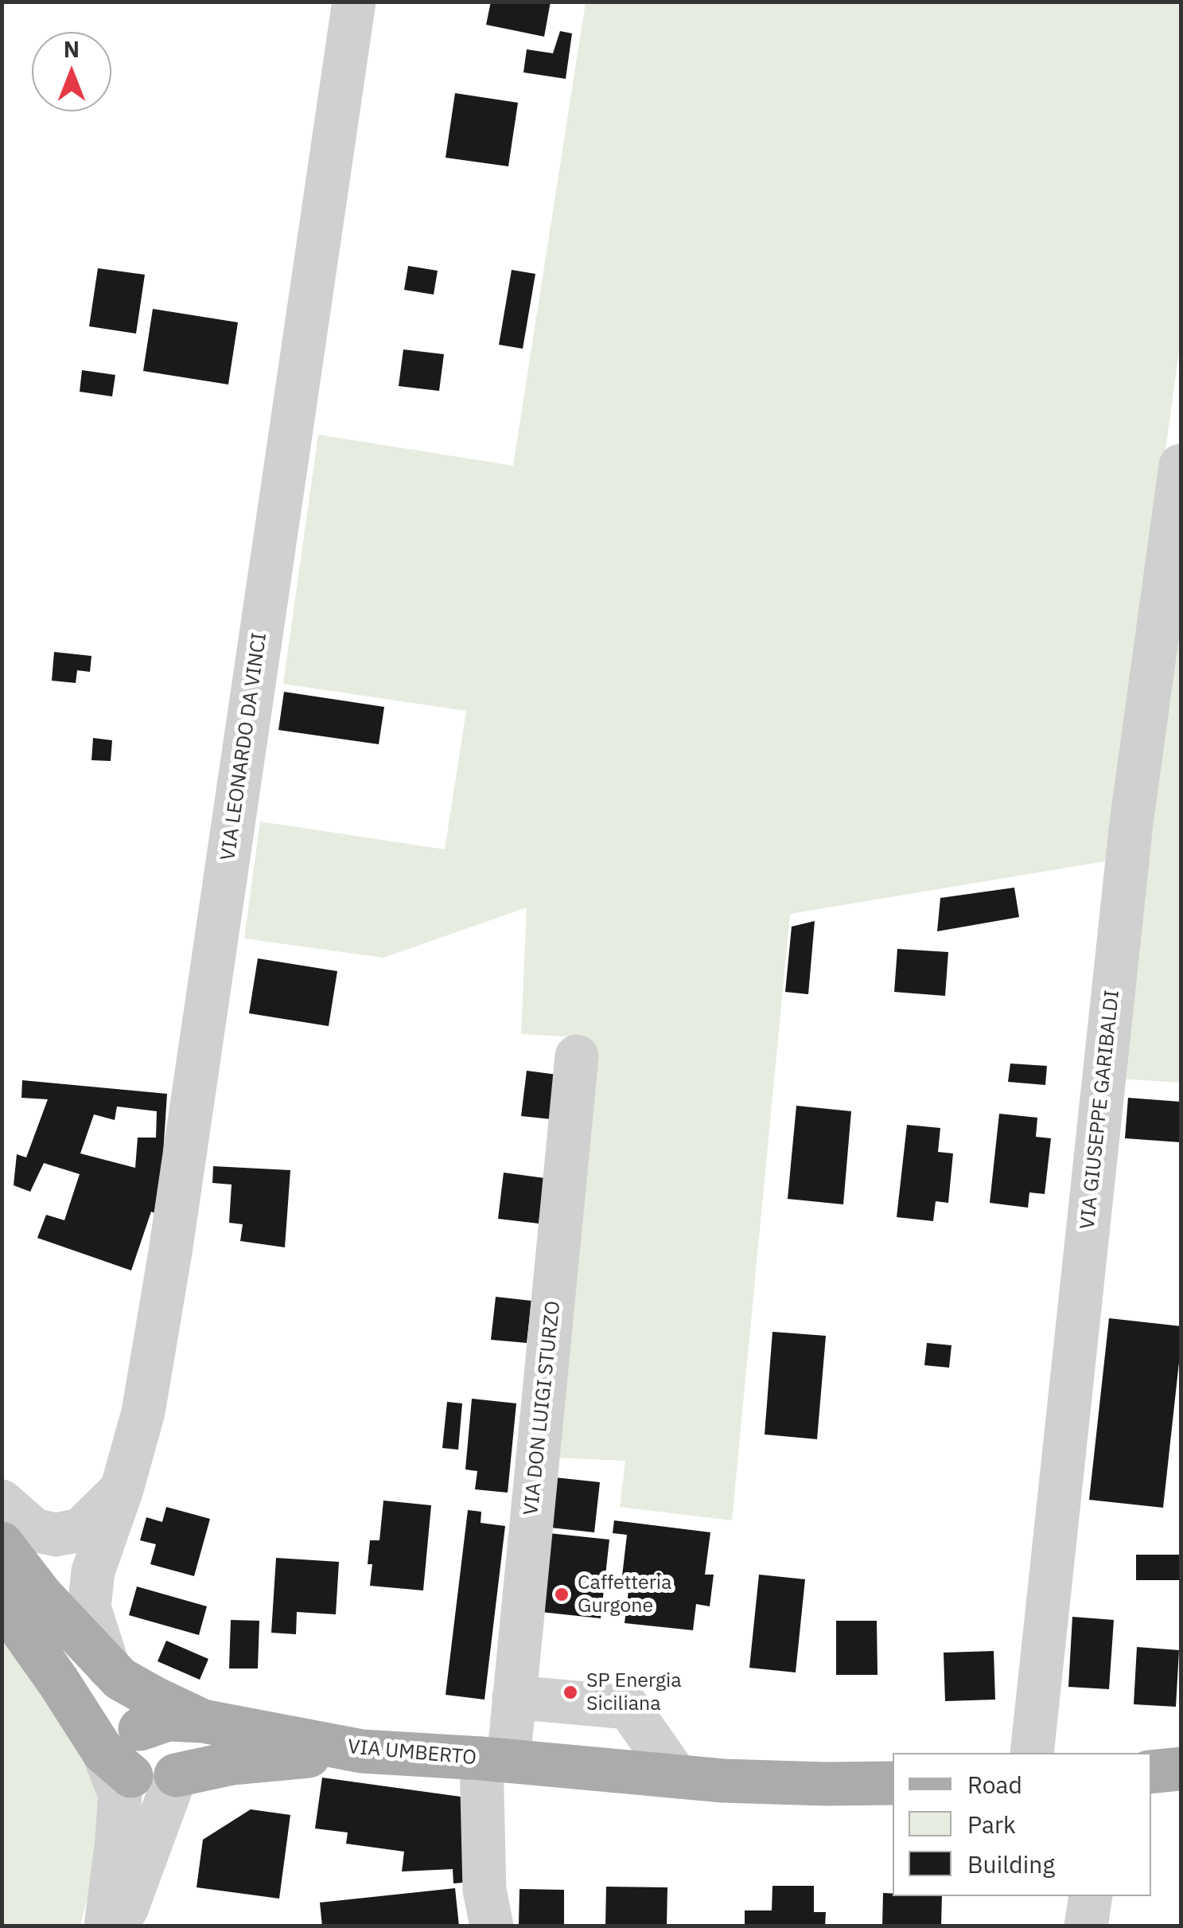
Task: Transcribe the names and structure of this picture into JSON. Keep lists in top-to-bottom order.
{
  "streets": {
    "main road": ["VIA UMBERTO"],
    "street": ["VIA LEONARDO DA VINCI", "VIA GIUSEPPE GARIBALDI", "VIA DON LUIGI STURZO"]
  },
  "crossings": [
    ["VIA LEONARDO DA VINCI", "VIA UMBERTO"],
    ["VIA DON LUIGI STURZO", "VIA UMBERTO"]
  ],
  "places": ["Caffetteria Gurgone", "SP Energia Siciliana"],
  "legend": ["Road", "Park", "Building"],
  "north": "top"
}
